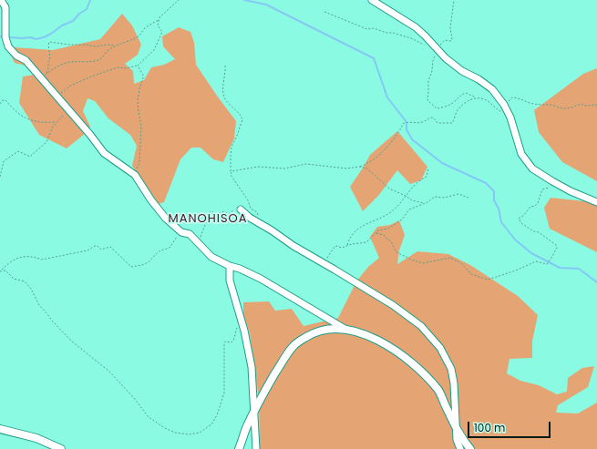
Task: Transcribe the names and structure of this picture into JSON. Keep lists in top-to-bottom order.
{
  "districts": ["MANOHISOA"],
  "scale_bar": "100 m"
}
